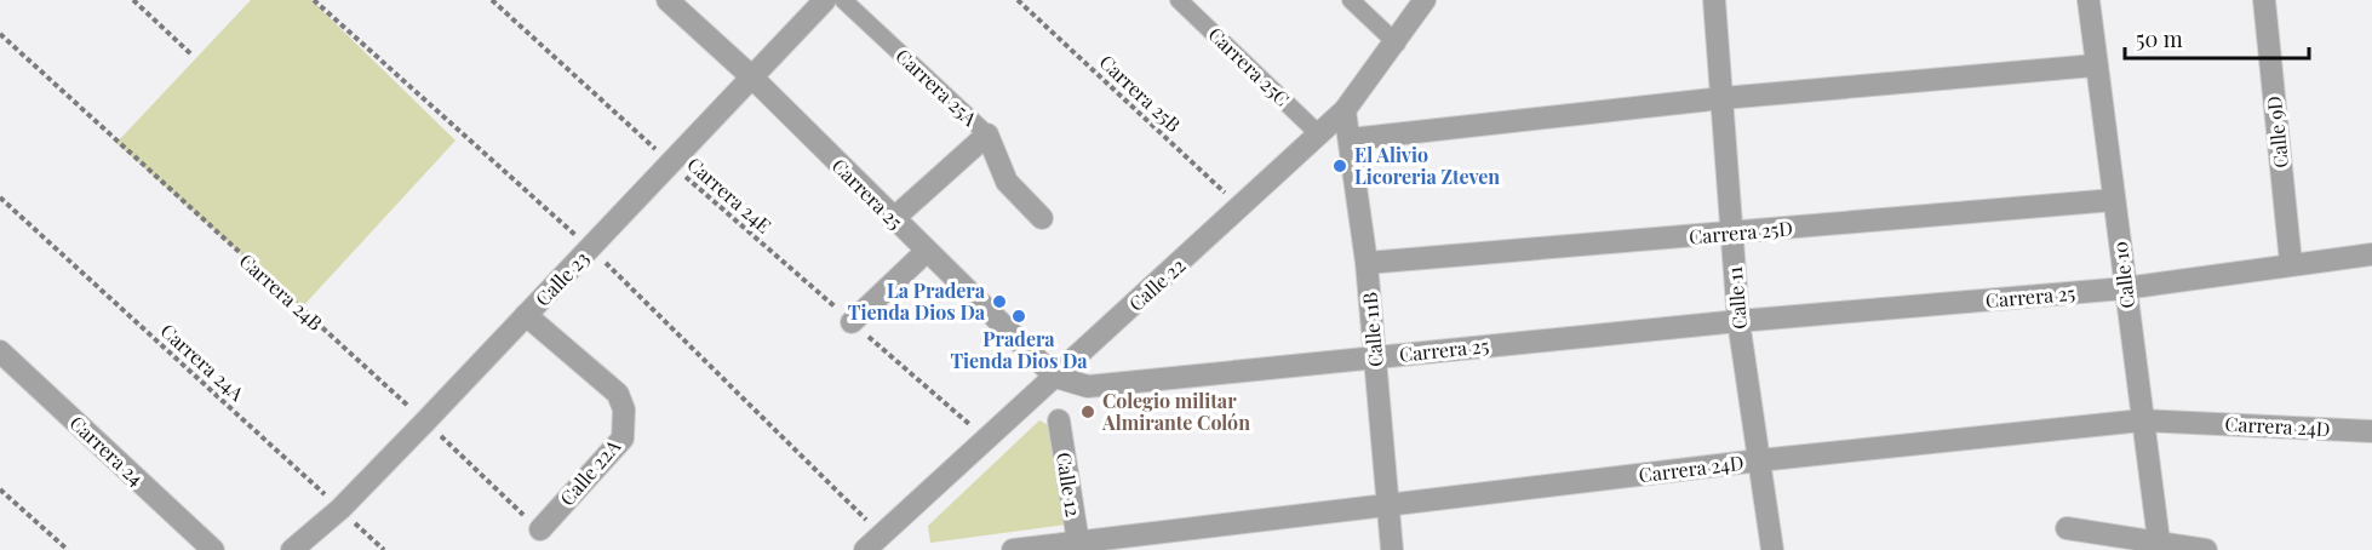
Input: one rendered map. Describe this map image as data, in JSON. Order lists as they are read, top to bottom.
{
  "streets": {
    "street": [
      "Carrera 25C",
      "Carrera 25A",
      "Calle 9D",
      "Carrera 25",
      "Carrera 25D",
      "Calle 10",
      "Calle 23",
      "Calle 22",
      "Calle 11",
      "Calle 11B",
      "Carrera 24D",
      "Carrera 24",
      "Calle 22A",
      "Calle 12"
    ],
    "path": [
      "Carrera 25B",
      "Carrera 24E",
      "Carrera 24B",
      "Carrera 24A"
    ]
  },
  "crossings": [
    ["Carrera 25C", "Calle 22"],
    ["Carrera 25B", "Calle 22"],
    ["Calle 9D", "Carrera 25"],
    ["Carrera 25", "Calle 10"],
    ["Carrera 25", "Calle 23"],
    ["Carrera 25", "Calle 22"],
    ["Carrera 25", "Calle 11"],
    ["Carrera 25", "Calle 11B"],
    ["Carrera 24E", "Calle 23"],
    ["Carrera 25D", "Calle 10"],
    ["Carrera 25D", "Calle 11"],
    ["Carrera 25D", "Calle 11B"],
    ["Calle 10", "Carrera 24D"],
    ["Calle 23", "Carrera 24B"],
    ["Calle 23", "Carrera 24A"],
    ["Calle 23", "Calle 22A"],
    ["Calle 22", "Calle 11B"],
    ["Carrera 24B", "Calle 22A"],
    ["Calle 11", "Carrera 24D"],
    ["Calle 11B", "Carrera 24D"],
    ["Carrera 24D", "Calle 12"]
  ],
  "places": [
    "El Alivio Licoreria Zteven",
    "La Pradera Tienda Dios Da",
    "Pradera Tienda Dios Da",
    "Colegio militar Almirante Colón"
  ],
  "scale_bar": "50 m"
}
